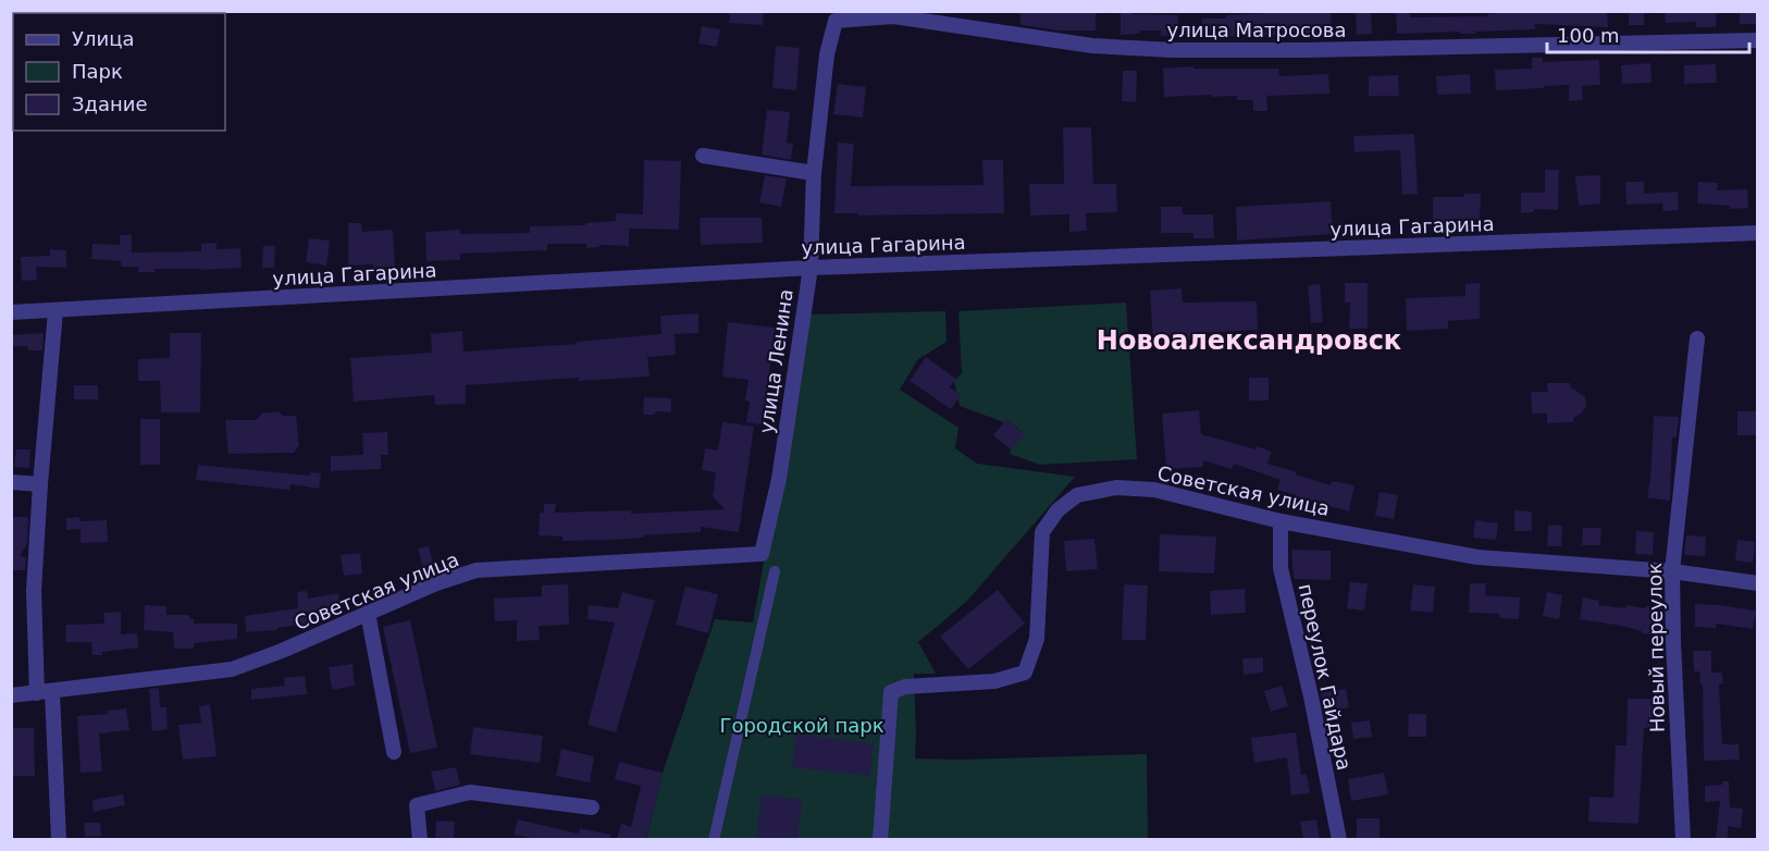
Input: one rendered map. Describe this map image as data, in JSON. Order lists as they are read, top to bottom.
{
  "streets": {
    "street": [
      "улица Матросова",
      "улица Гагарина",
      "улица Ленина",
      "Советская улица",
      "Новый переулок",
      "переулок Гайдара"
    ]
  },
  "crossings": [
    ["улица Матросова", "улица Ленина"],
    ["улица Гагарина", "улица Ленина"],
    ["улица Ленина", "Советская улица"],
    ["Советская улица", "Новый переулок"],
    ["Советская улица", "переулок Гайдара"]
  ],
  "districts": ["Новоалександровск"],
  "parks": ["Городской парк"],
  "legend": ["Улица", "Парк", "Здание"],
  "scale_bar": "100 m"
}
